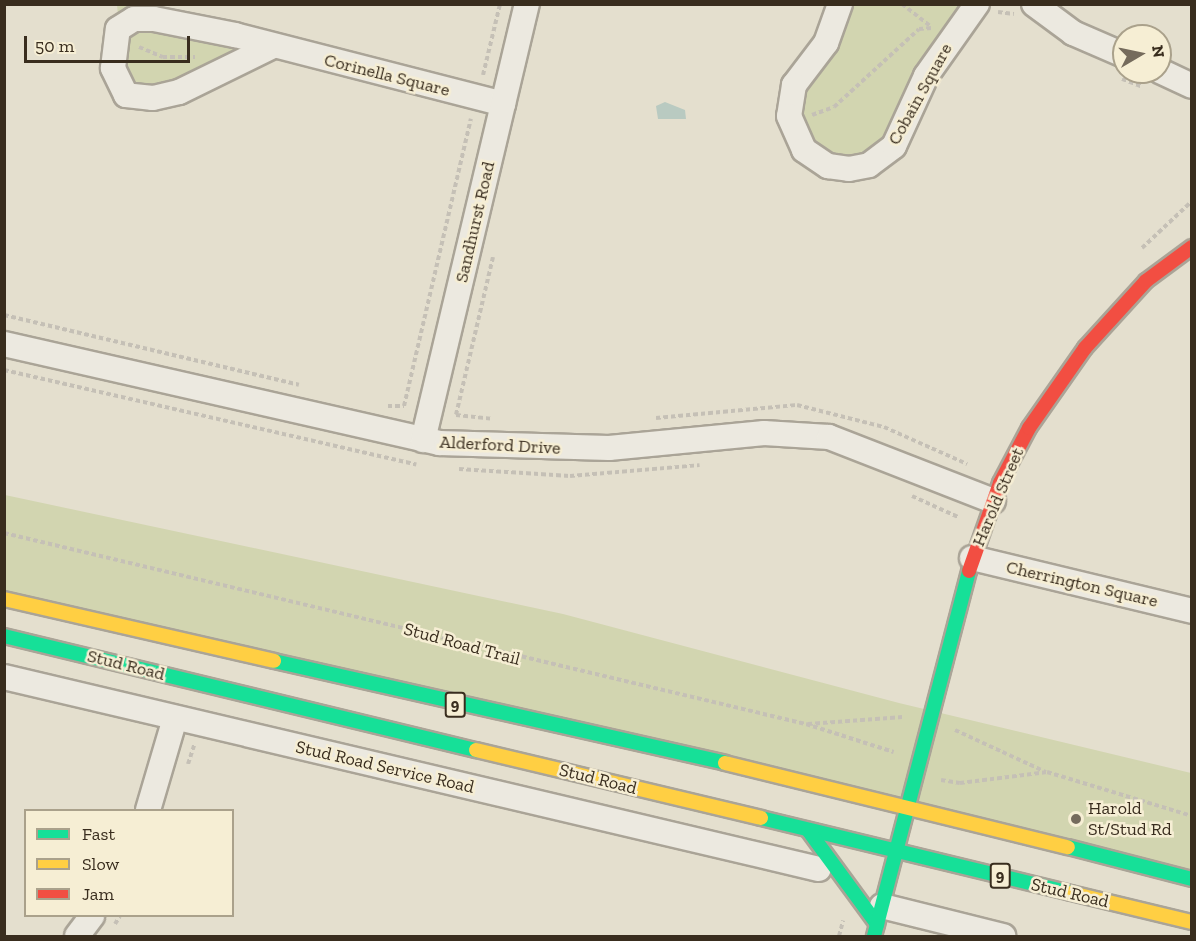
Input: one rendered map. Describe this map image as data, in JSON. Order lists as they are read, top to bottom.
{
  "streets": {
    "main road": ["Harold Street", "Stud Road", "9"],
    "street": [
      "Corinella Square",
      "Cobain Square",
      "Sandhurst Road",
      "Alderford Drive",
      "Cherrington Square",
      "Stud Road Service Road"
    ],
    "path": ["Stud Road Trail"]
  },
  "crossings": [
    ["Corinella Square", "Sandhurst Road"],
    ["Sandhurst Road", "Alderford Drive"],
    ["Alderford Drive", "Harold Street"],
    ["Harold Street", "Cherrington Square"],
    ["Harold Street", "Stud Road"]
  ],
  "places": ["Harold St/Stud Rd"],
  "legend": ["Fast", "Slow", "Jam"],
  "scale_bar": "50 m",
  "north": "right"
}
